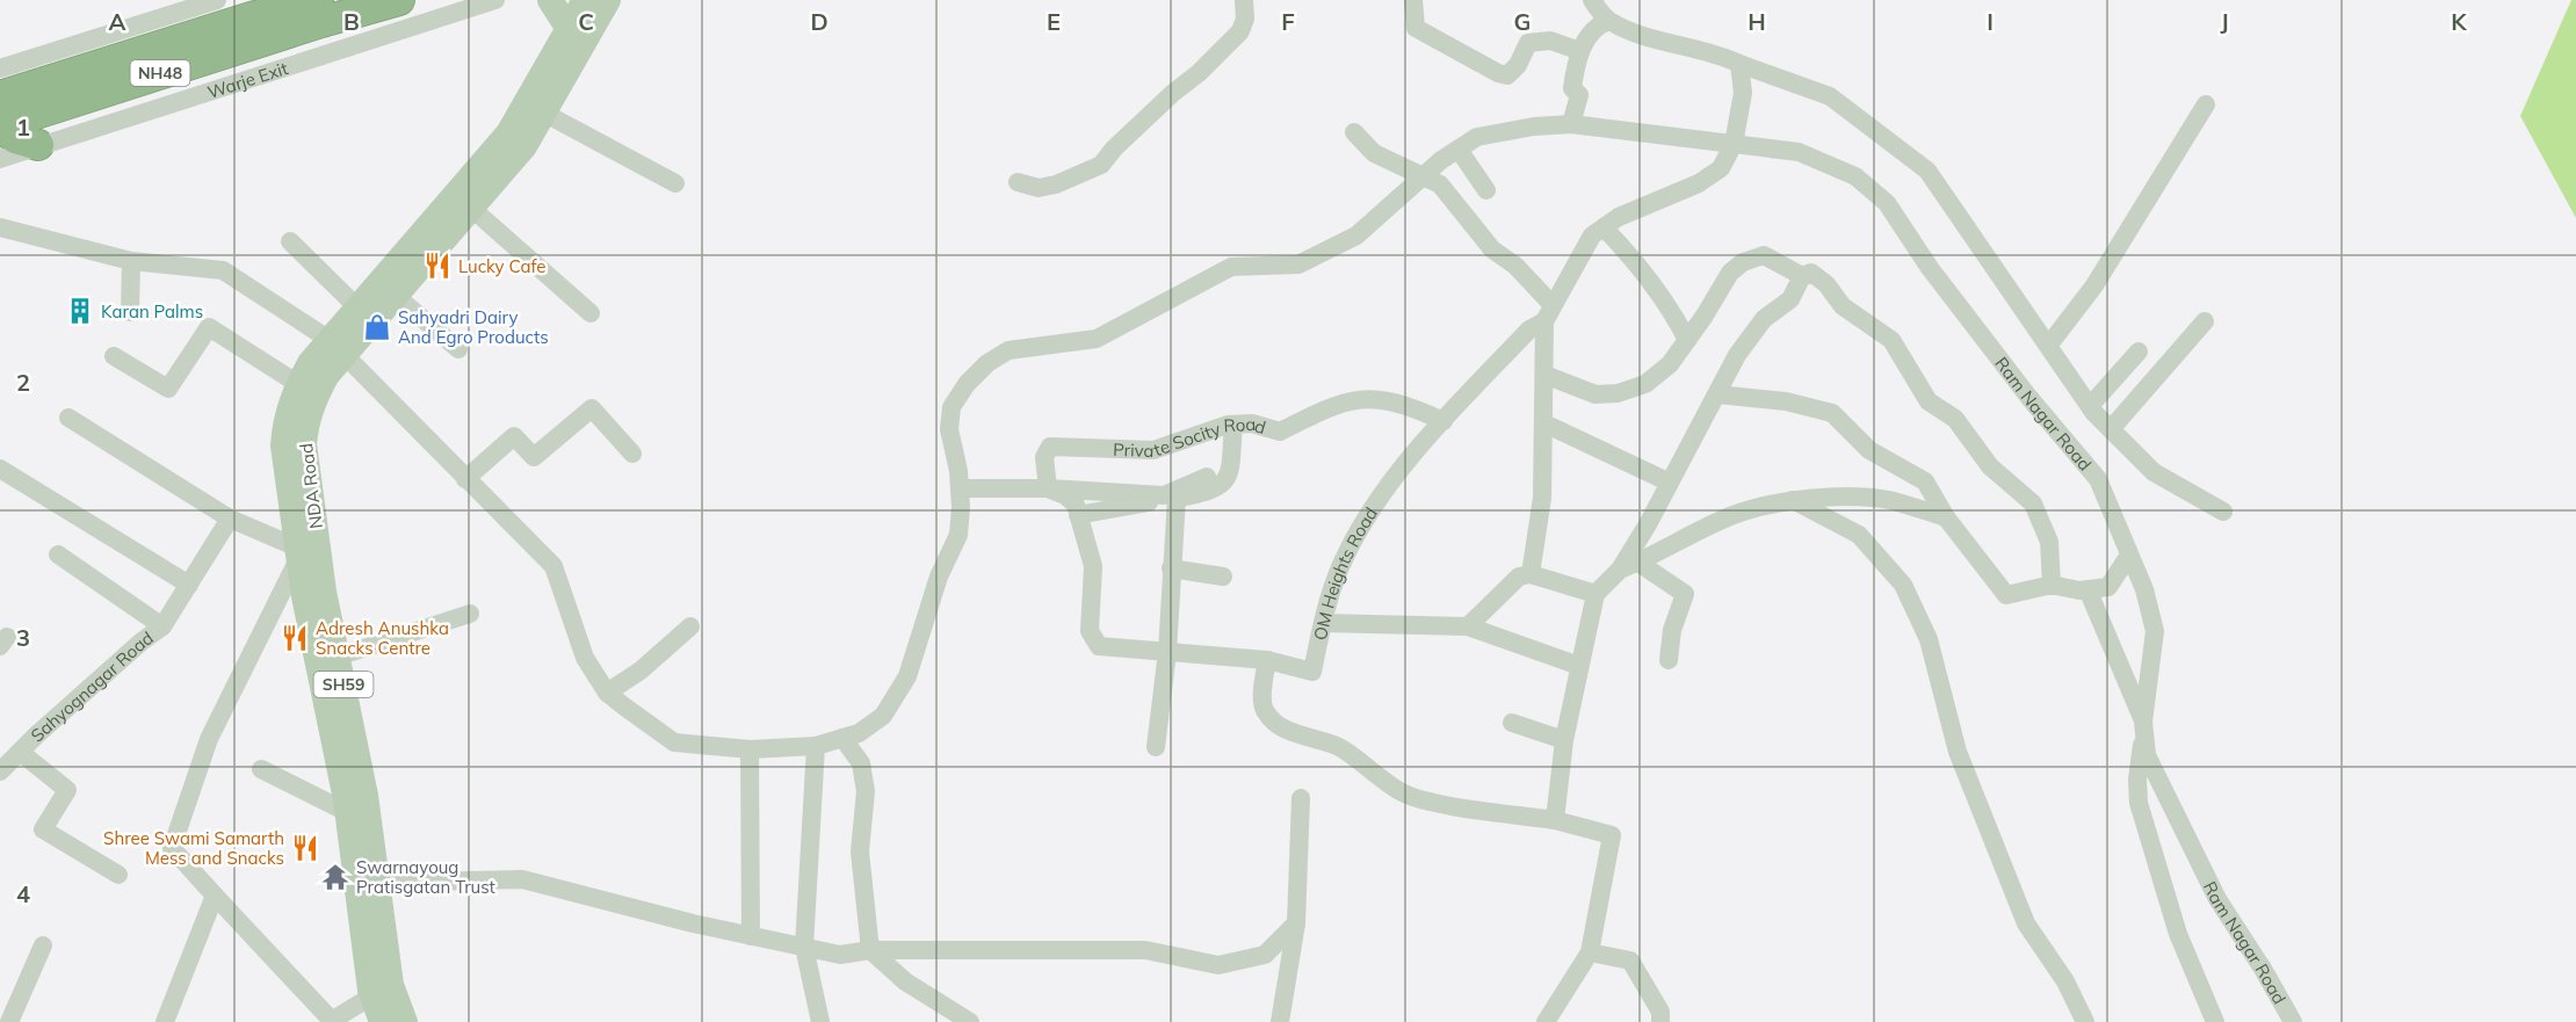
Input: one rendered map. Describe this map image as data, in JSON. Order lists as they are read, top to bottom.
{
  "streets": {
    "highway": ["NH48"],
    "main road": ["NDA Road", "SH59"],
    "street": [
      "Warje Exit",
      "Ram Nagar Road",
      "Private Socity Road",
      "OM Heights Road",
      "Sahyognagar Road"
    ]
  },
  "crossings": [
    ["Private Socity Road", "OM Heights Road"],
    ["NDA Road", "SH59"]
  ],
  "places": {
    "restaurant": ["Lucky Cafe", "Adresh Anushka Snacks Centre", "Shree Swami Samarth Mess and Snacks"],
    "building": ["Karan Palms"],
    "shop": ["Sahyadri Dairy And Egro Products"],
    "temple": ["Swarnayoug Pratisgatan Trust"]
  },
  "grid": {
    "columns": [
      "A",
      "B",
      "C",
      "D",
      "E",
      "F",
      "G",
      "H",
      "I",
      "J",
      "K"
    ],
    "rows": [
      "1",
      "2",
      "3",
      "4"
    ]
  }
}
